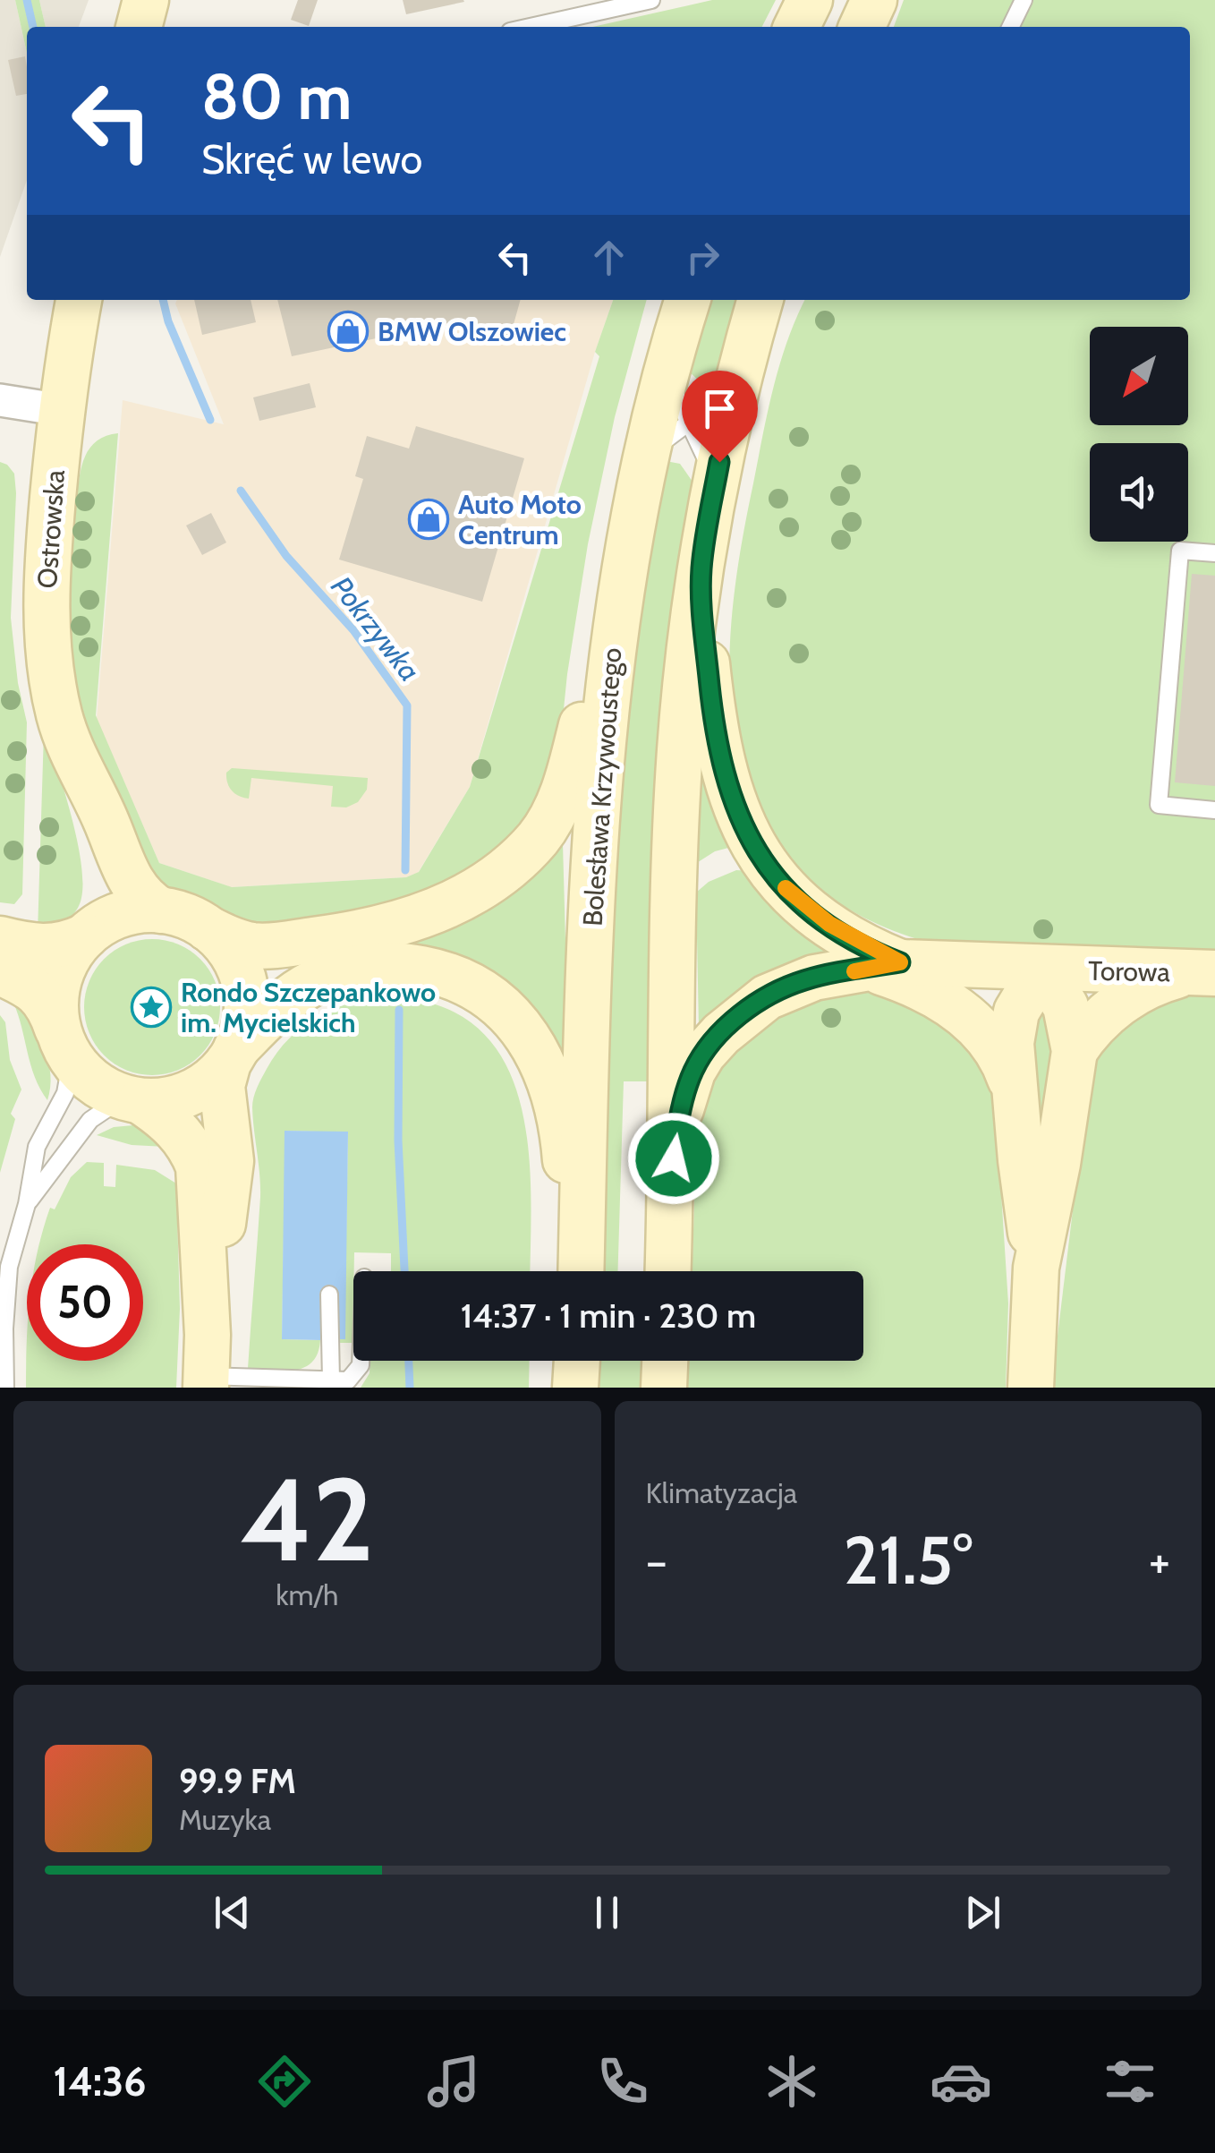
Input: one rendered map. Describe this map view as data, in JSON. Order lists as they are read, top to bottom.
{
  "streets": {
    "main road": ["Ostrowska", "Bolesława Krzywoustego", "Torowa"]
  },
  "water": ["Pokrzywka"],
  "places": {
    "shop": ["BMW Olszowiec", "Auto Moto Centrum"],
    "place": ["Rondo Szczepankowo im. Mycielskich"]
  },
  "north": "bottom left",
  "page": {
    "turn": ["80 m", "Skręć w lewo"],
    "limit": "50",
    "trip": "14:37 · 1 min · 230 m",
    "tile": [
      ["42", "km/h"],
      "Klimatyzacja"
    ],
    "heat": ["−", "21.5°", "+"],
    "song": ["99.9 FM", "Muzyka"],
    "tabs": "14:36"
  }
}
